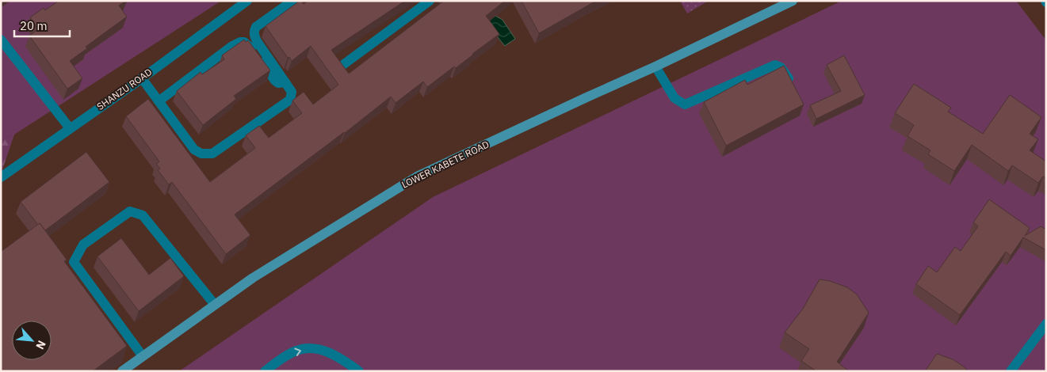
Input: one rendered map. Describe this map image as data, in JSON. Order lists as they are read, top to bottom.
{
  "streets": {
    "main road": ["LOWER KABETE ROAD"],
    "street": ["SHANZU ROAD"]
  },
  "scale_bar": "20 m",
  "north": "bottom right"
}
